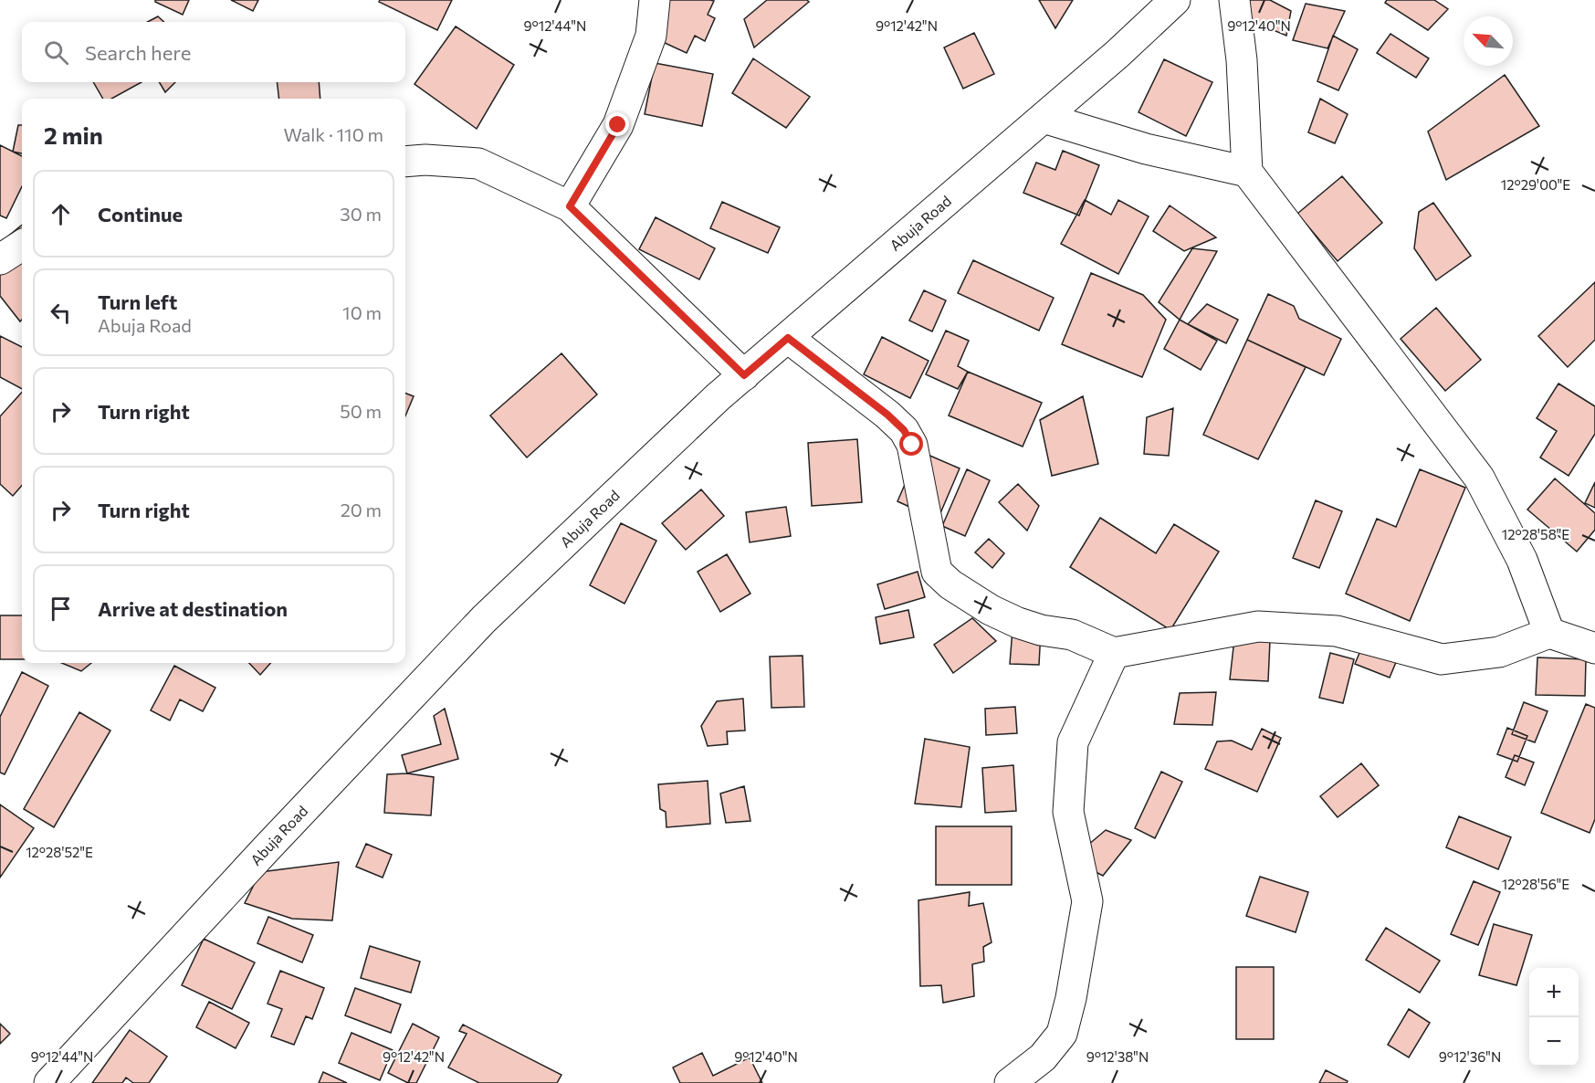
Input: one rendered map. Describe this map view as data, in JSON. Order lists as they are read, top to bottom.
{
  "streets": {
    "street": ["Abuja Road"]
  },
  "north": "top left",
  "page": {
    "search": "Search here",
    "heading": ["2 min", "Walk · 110 m"],
    "list": [
      ["Continue", "30 m"],
      ["Turn left", "Abuja Road", "10 m"],
      ["Turn right", "50 m"],
      ["Turn right", "20 m"],
      "Arrive at destination"
    ],
    "map_buttons": ["+", "−"]
  },
  "coordinates": [
    "9°12'44\"N",
    "9°12'42\"N",
    "9°12'40\"N",
    "12°29'00\"E",
    "12°28'58\"E",
    "12°28'52\"E",
    "12°28'56\"E",
    "9°12'38\"N",
    "9°12'36\"N"
  ]
}
